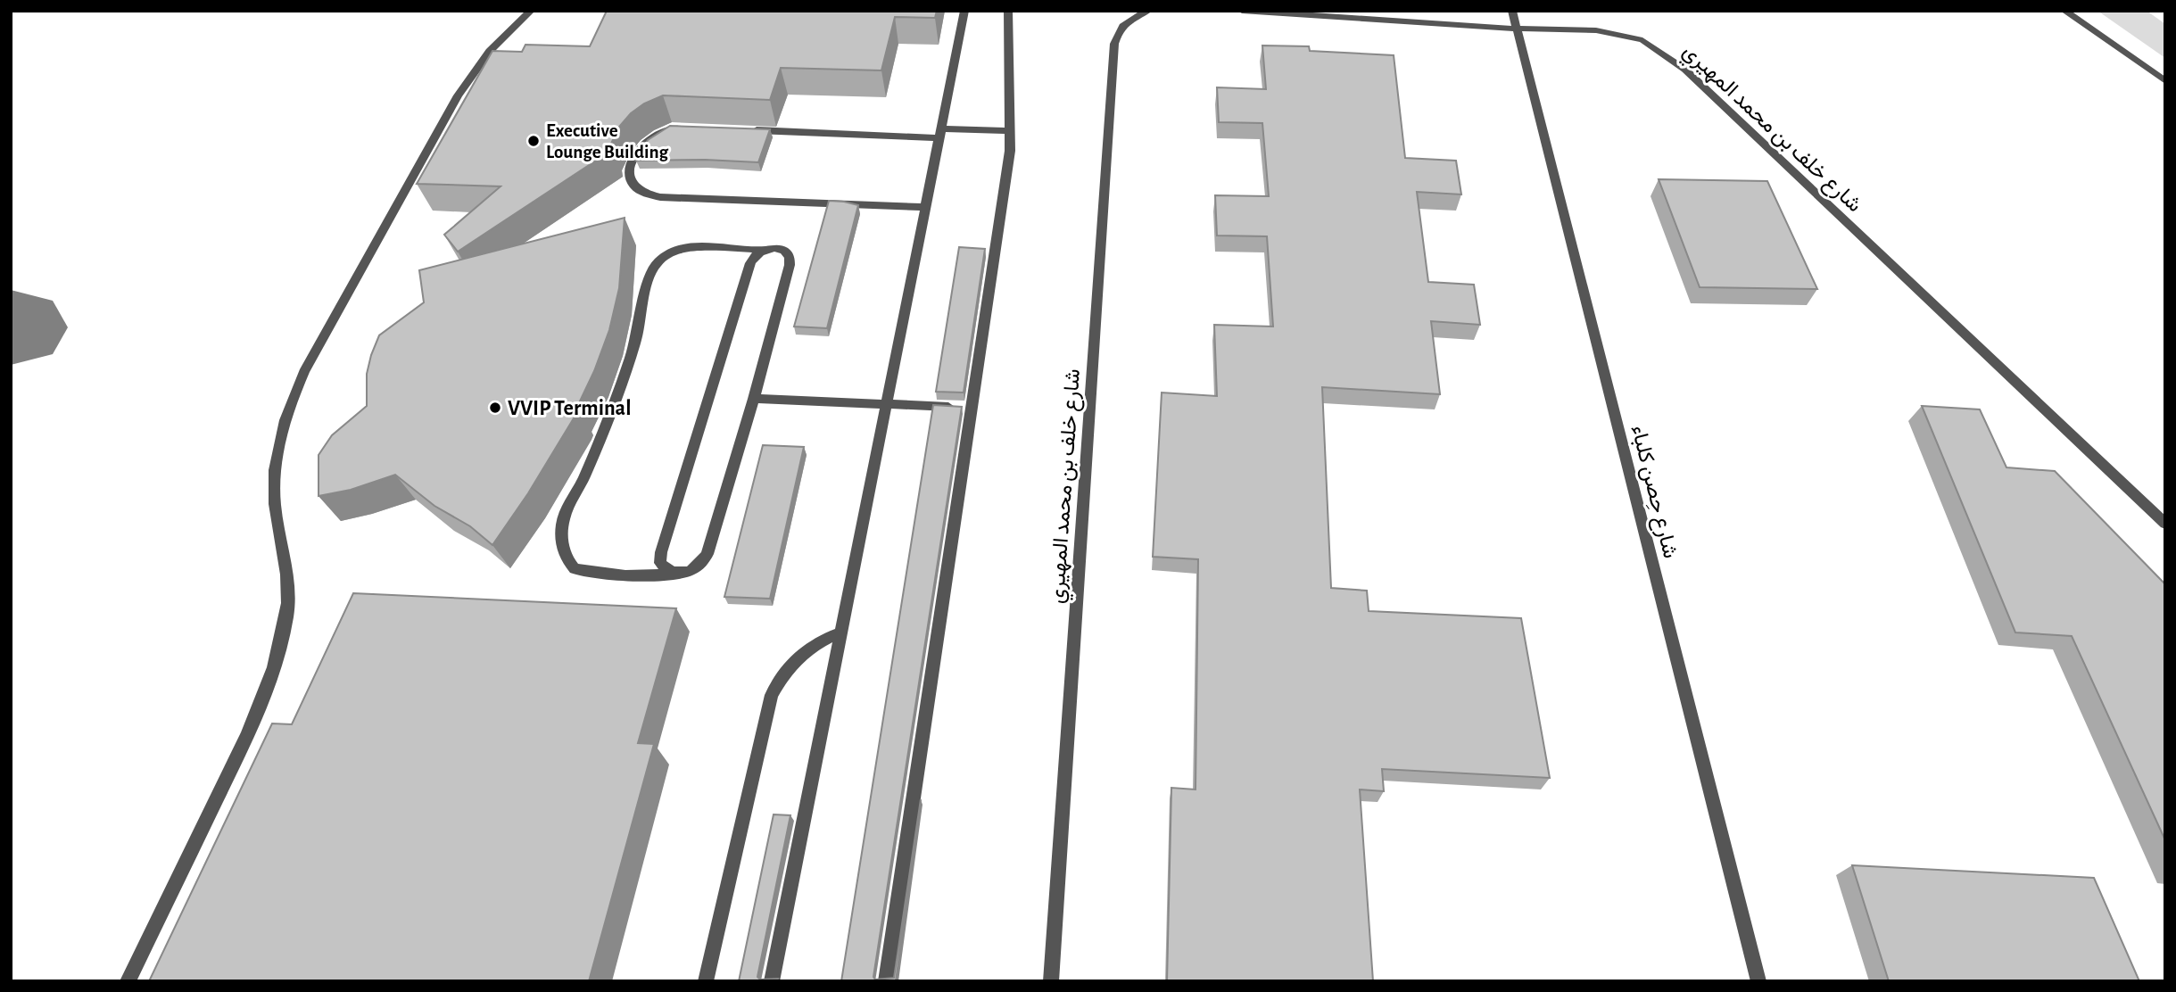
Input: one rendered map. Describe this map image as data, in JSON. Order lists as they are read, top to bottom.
{
  "streets": {
    "street": ["شارع خلف بن محمد المهيري", "شارع حِصن كلباء"]
  },
  "crossings": [
    ["شارع خلف بن محمد المهيري", "شارع حِصن كلباء"]
  ],
  "places": ["Executive Lounge Building", "VVIP Terminal"]
}
